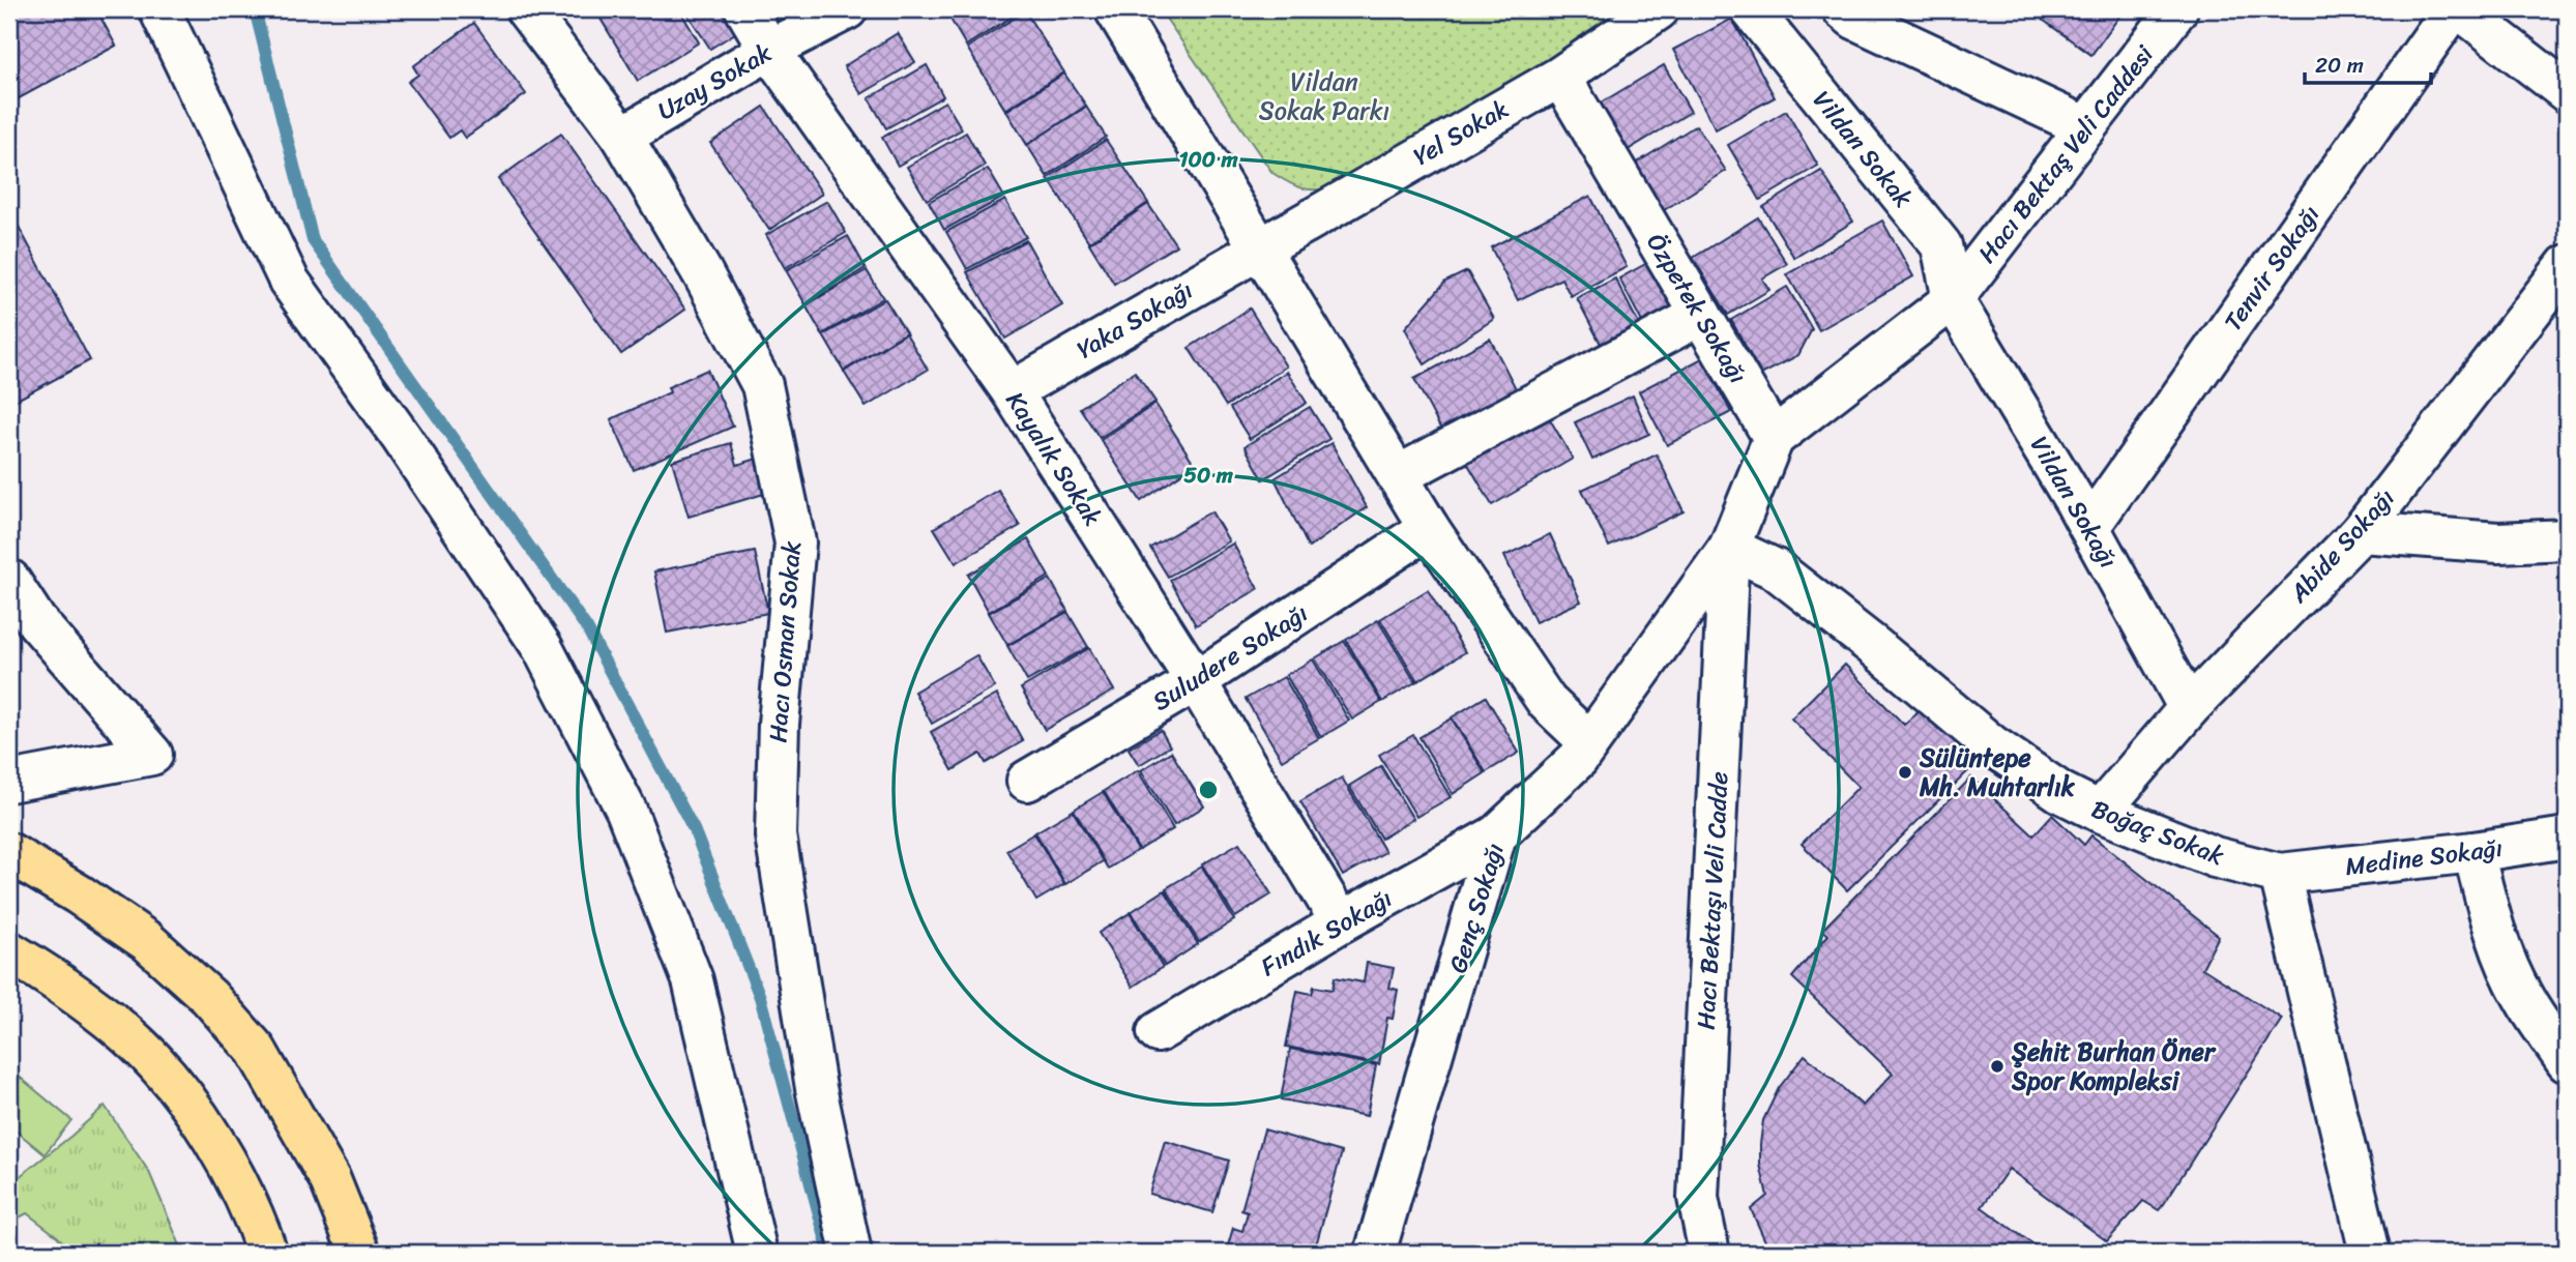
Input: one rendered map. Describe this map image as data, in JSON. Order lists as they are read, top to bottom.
{
  "streets": {
    "street": [
      "Uzay Sokak",
      "Yel Sokak",
      "Vildan Sokak",
      "Hacı Bektaş Veli Caddesi",
      "Tenvir Sokağı",
      "Özpetek Sokağı",
      "Yaka Sokağı",
      "Kayalık Sokak",
      "Vildan Sokağı",
      "Abide Sokağı",
      "Hacı Osman Sokak",
      "Suludere Sokağı",
      "Boğaç Sokak",
      "Medine Sokağı",
      "Hacı Bektaşı Veli Cadde",
      "Genç Sokağı",
      "Fındık Sokağı"
    ]
  },
  "crossings": [
    ["Uzay Sokak", "Kayalık Sokak"],
    ["Uzay Sokak", "Hacı Osman Sokak"],
    ["Yel Sokak", "Özpetek Sokağı"],
    ["Yel Sokak", "Yaka Sokağı"],
    ["Vildan Sokak", "Hacı Bektaş Veli Caddesi"],
    ["Vildan Sokak", "Vildan Sokağı"],
    ["Hacı Bektaş Veli Caddesi", "Özpetek Sokağı"],
    ["Hacı Bektaş Veli Caddesi", "Vildan Sokağı"],
    ["Tenvir Sokağı", "Vildan Sokağı"],
    ["Yaka Sokağı", "Kayalık Sokak"],
    ["Kayalık Sokak", "Suludere Sokağı"],
    ["Kayalık Sokak", "Fındık Sokağı"],
    ["Vildan Sokağı", "Abide Sokağı"],
    ["Abide Sokağı", "Boğaç Sokak"],
    ["Boğaç Sokak", "Medine Sokağı"],
    ["Boğaç Sokak", "Hacı Bektaşı Veli Cadde"],
    ["Boğaç Sokak", "Genç Sokağı"],
    ["Hacı Bektaşı Veli Cadde", "Genç Sokağı"],
    ["Genç Sokağı", "Fındık Sokağı"]
  ],
  "parks": ["Vildan Sokak Parkı"],
  "places": ["Sülüntepe Mh. Muhtarlık", "Şehit Burhan Öner Spor Kompleksi"],
  "scale_bar": "20 m",
  "rings": ["100 m", "50 m"]
}
